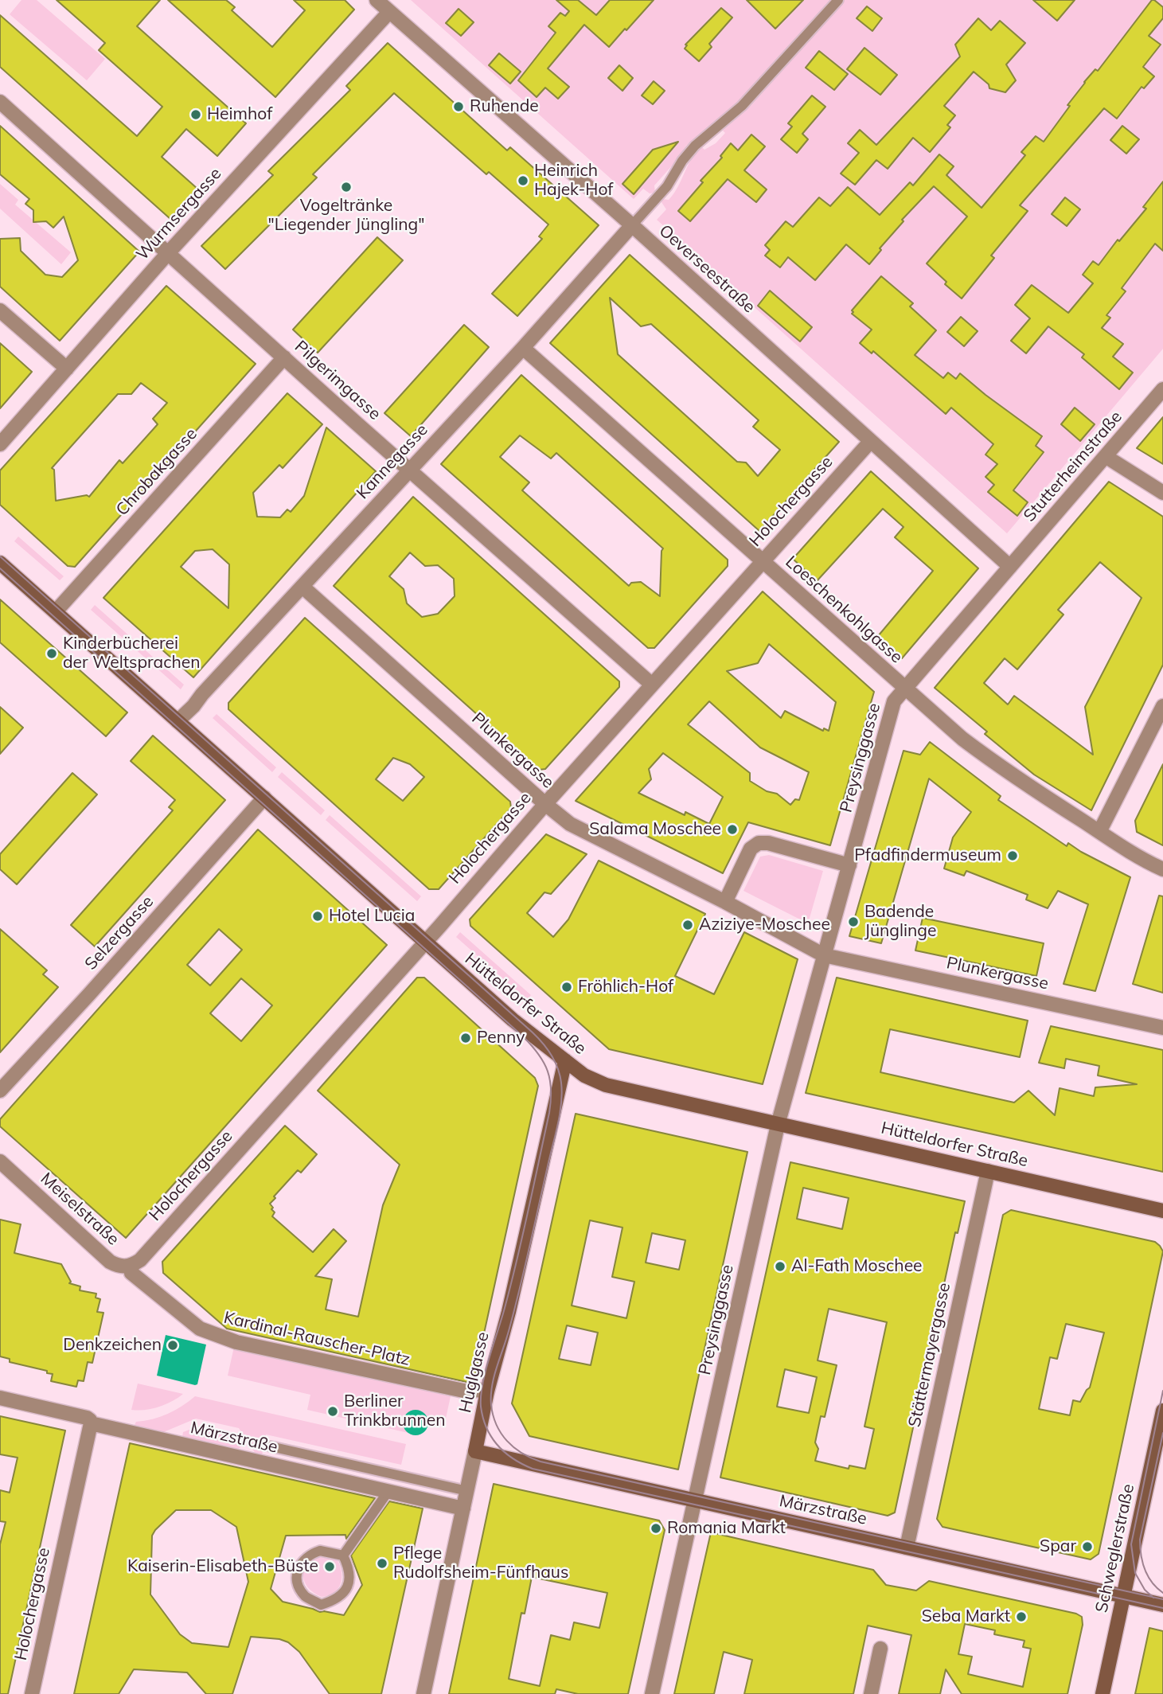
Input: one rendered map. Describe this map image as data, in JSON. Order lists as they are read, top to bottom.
{
  "streets": {
    "street": [
      "Wurmsergasse",
      "Oeverseestraße",
      "Pilgerimgasse",
      "Kannegasse",
      "Stutterheimstraße",
      "Chrobakgasse",
      "Holochergasse",
      "Loeschenkohlgasse",
      "Plunkergasse",
      "Preysinggasse",
      "Selzergasse",
      "Hütteldorfer Straße",
      "Meiselstraße",
      "Kardinal-Rauscher-Platz",
      "Stättermayergasse",
      "Huglgasse",
      "Märzstraße",
      "Schweglerstraße"
    ]
  },
  "crossings": [
    ["Wurmsergasse", "Oeverseestraße"],
    ["Wurmsergasse", "Pilgerimgasse"],
    ["Oeverseestraße", "Kannegasse"],
    ["Oeverseestraße", "Stutterheimstraße"],
    ["Oeverseestraße", "Holochergasse"],
    ["Oeverseestraße", "Preysinggasse"],
    ["Pilgerimgasse", "Kannegasse"],
    ["Pilgerimgasse", "Chrobakgasse"],
    ["Pilgerimgasse", "Holochergasse"],
    ["Kannegasse", "Loeschenkohlgasse"],
    ["Kannegasse", "Plunkergasse"],
    ["Kannegasse", "Hütteldorfer Straße"],
    ["Stutterheimstraße", "Preysinggasse"],
    ["Chrobakgasse", "Hütteldorfer Straße"],
    ["Holochergasse", "Loeschenkohlgasse"],
    ["Holochergasse", "Plunkergasse"],
    ["Holochergasse", "Hütteldorfer Straße"],
    ["Holochergasse", "Meiselstraße"],
    ["Holochergasse", "Kardinal-Rauscher-Platz"],
    ["Holochergasse", "Märzstraße"],
    ["Loeschenkohlgasse", "Preysinggasse"],
    ["Plunkergasse", "Preysinggasse"],
    ["Preysinggasse", "Hütteldorfer Straße"],
    ["Preysinggasse", "Märzstraße"],
    ["Selzergasse", "Hütteldorfer Straße"],
    ["Hütteldorfer Straße", "Stättermayergasse"],
    ["Hütteldorfer Straße", "Huglgasse"],
    ["Meiselstraße", "Kardinal-Rauscher-Platz"],
    ["Kardinal-Rauscher-Platz", "Huglgasse"],
    ["Stättermayergasse", "Märzstraße"],
    ["Huglgasse", "Märzstraße"],
    ["Märzstraße", "Schweglerstraße"]
  ],
  "places": [
    "Ruhende",
    "Heimhof",
    "Heinrich Hajek-Hof",
    "Vogeltränke \"Liegender Jüngling\"",
    "Kinderbücherei der Weltsprachen",
    "Salama Moschee",
    "Pfadfindermuseum",
    "Hotel Lucia",
    "Badende Jünglinge",
    "Aziziye-Moschee",
    "Fröhlich-Hof",
    "Penny",
    "Al-Fath Moschee",
    "Denkzeichen",
    "Berliner Trinkbrunnen",
    "Romania Markt",
    "Spar",
    "Pflege Rudolfsheim-Fünfhaus",
    "Kaiserin-Elisabeth-Büste",
    "Seba Markt"
  ]
}
